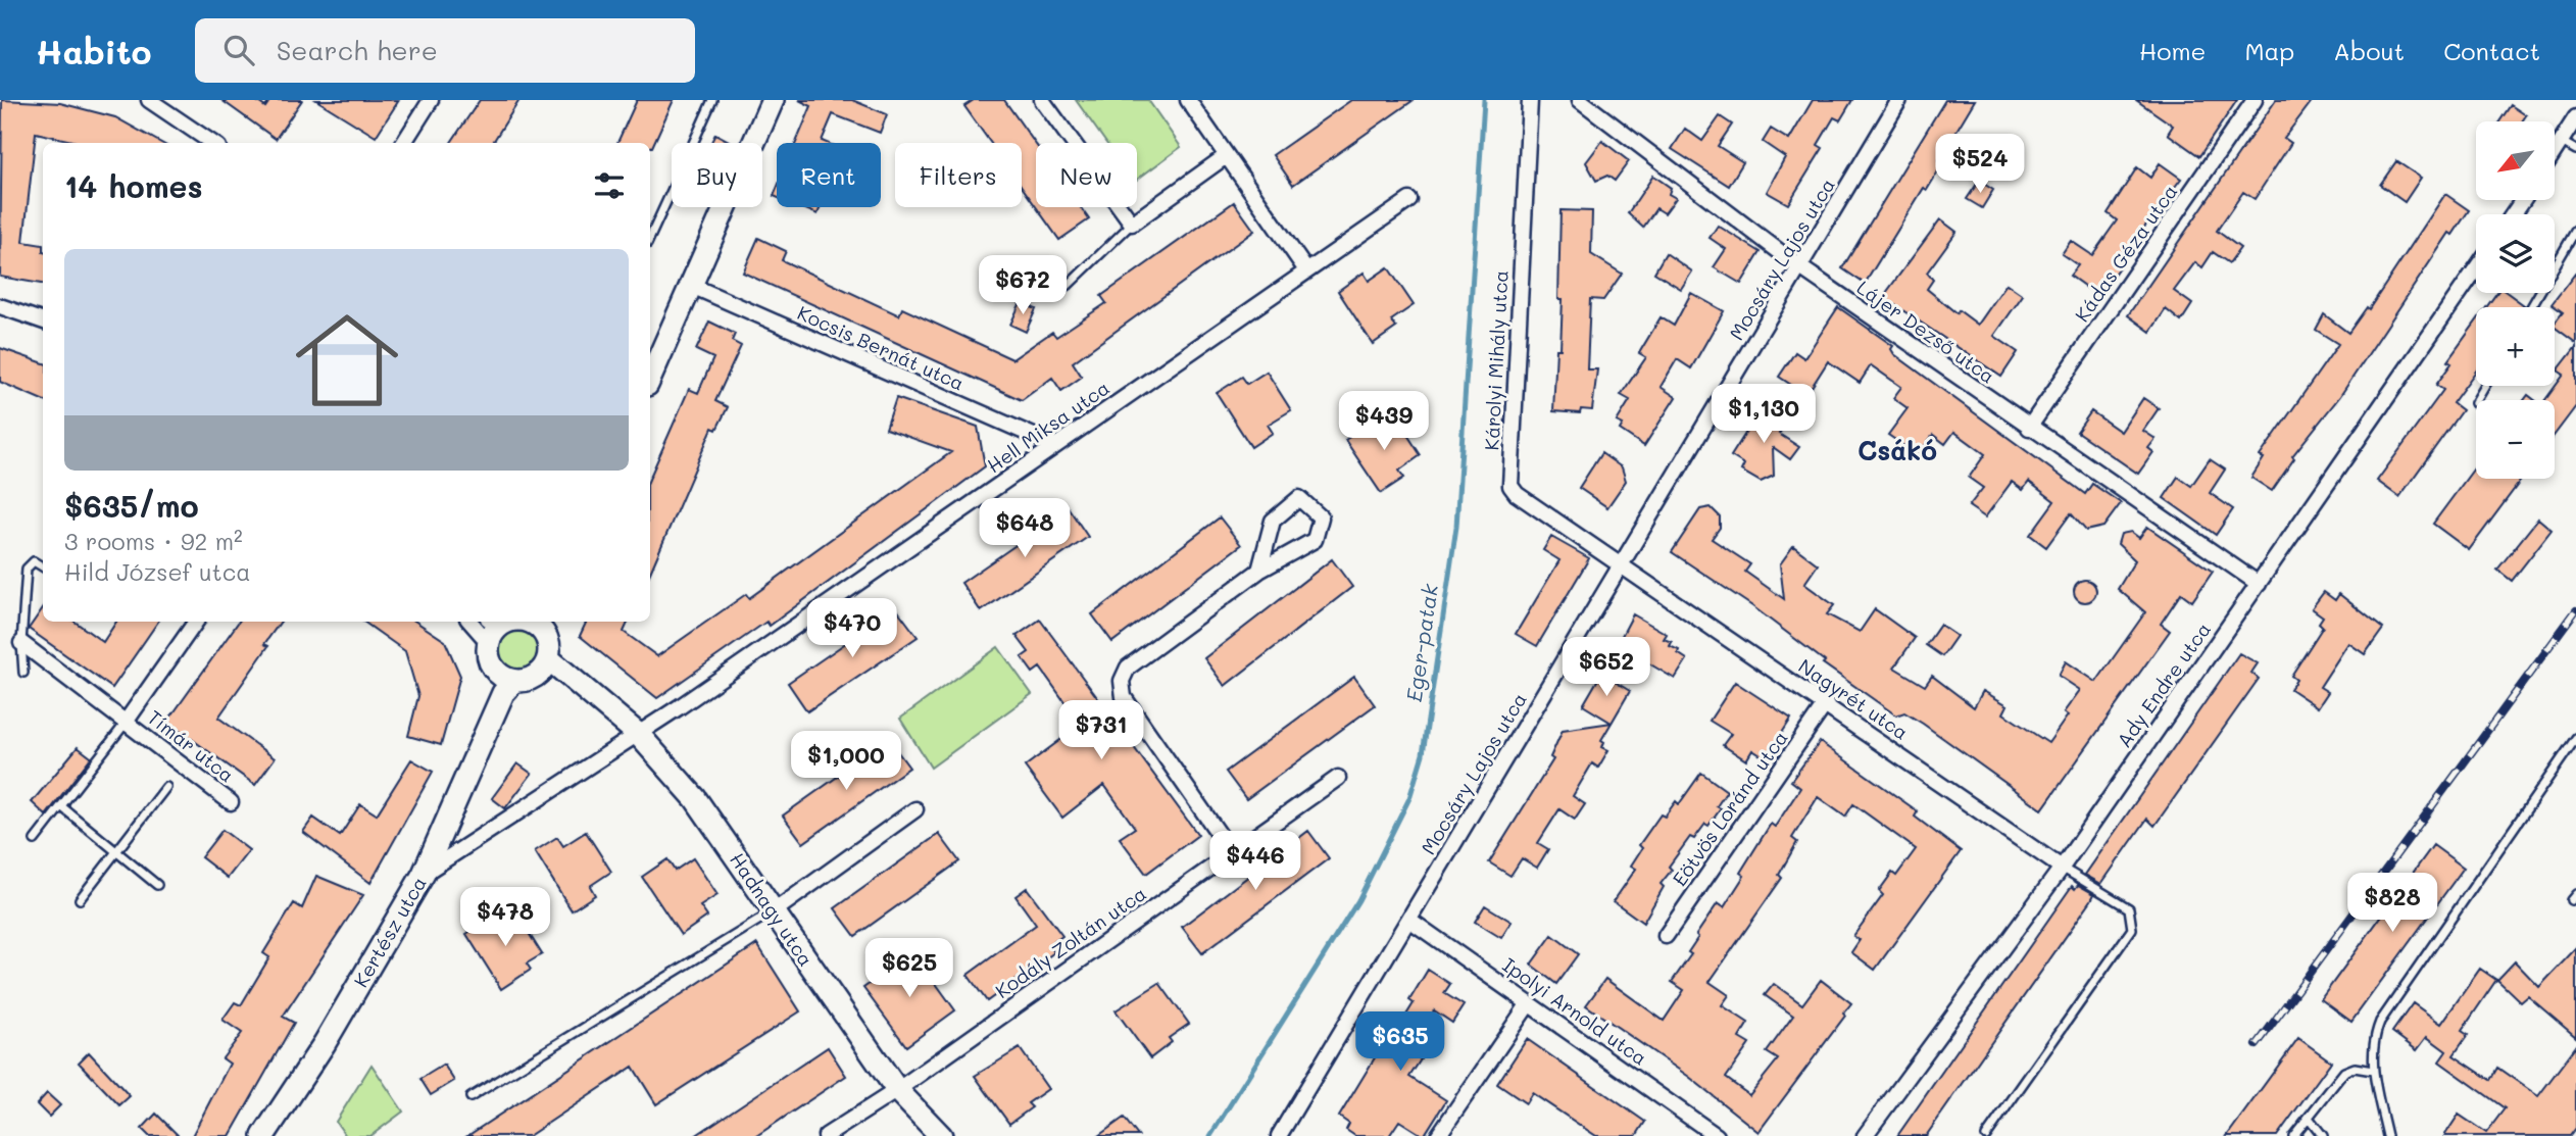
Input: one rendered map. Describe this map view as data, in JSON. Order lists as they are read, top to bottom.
{
  "streets": {
    "street": [
      "Kádas Géza utca",
      "Mocsáry Lajos utca",
      "Lájer Dezső utca",
      "Kocsis Bernát utca",
      "Károlyi Mihály utca",
      "Hell Miksa utca",
      "Ady Endre utca",
      "Nagyrét utca",
      "Tímár utca",
      "Eötvös Loránd utca",
      "Hadnagy utca",
      "Kertész utca",
      "Kodály Zoltán utca",
      "Ipolyi Arnold utca"
    ]
  },
  "crossings": [
    ["Kádas Géza utca", "Lájer Dezső utca"],
    ["Mocsáry Lajos utca", "Lájer Dezső utca"],
    ["Mocsáry Lajos utca", "Károlyi Mihály utca"],
    ["Mocsáry Lajos utca", "Nagyrét utca"],
    ["Mocsáry Lajos utca", "Ipolyi Arnold utca"],
    ["Lájer Dezső utca", "Ady Endre utca"],
    ["Kocsis Bernát utca", "Hell Miksa utca"],
    ["Károlyi Mihály utca", "Nagyrét utca"],
    ["Hell Miksa utca", "Hadnagy utca"],
    ["Hell Miksa utca", "Kertész utca"],
    ["Ady Endre utca", "Nagyrét utca"],
    ["Nagyrét utca", "Eötvös Loránd utca"],
    ["Hadnagy utca", "Kertész utca"],
    ["Hadnagy utca", "Kodály Zoltán utca"]
  ],
  "districts": ["Csákó"],
  "water": ["Eger-patak"],
  "north": "bottom left",
  "page": {
    "header": "Habito",
    "search": "Search here",
    "nav": [
      "Home",
      "Map",
      "About",
      "Contact"
    ],
    "map_buttons": ["+", "−"],
    "price": [
      "$524",
      "$672",
      "$1,130",
      "$439",
      "$648",
      "$470",
      "$652",
      "$731",
      "$1,000",
      "$446",
      "$828",
      "$478",
      "$625",
      "$635"
    ],
    "chip": [
      "Buy",
      "Rent",
      "Filters",
      "New"
    ],
    "heading": "14 homes",
    "list": [
      {
        "name": "$635/mo",
        "note": "3 rooms · 92 m² · Hild József utca"
      }
    ]
  }
}
